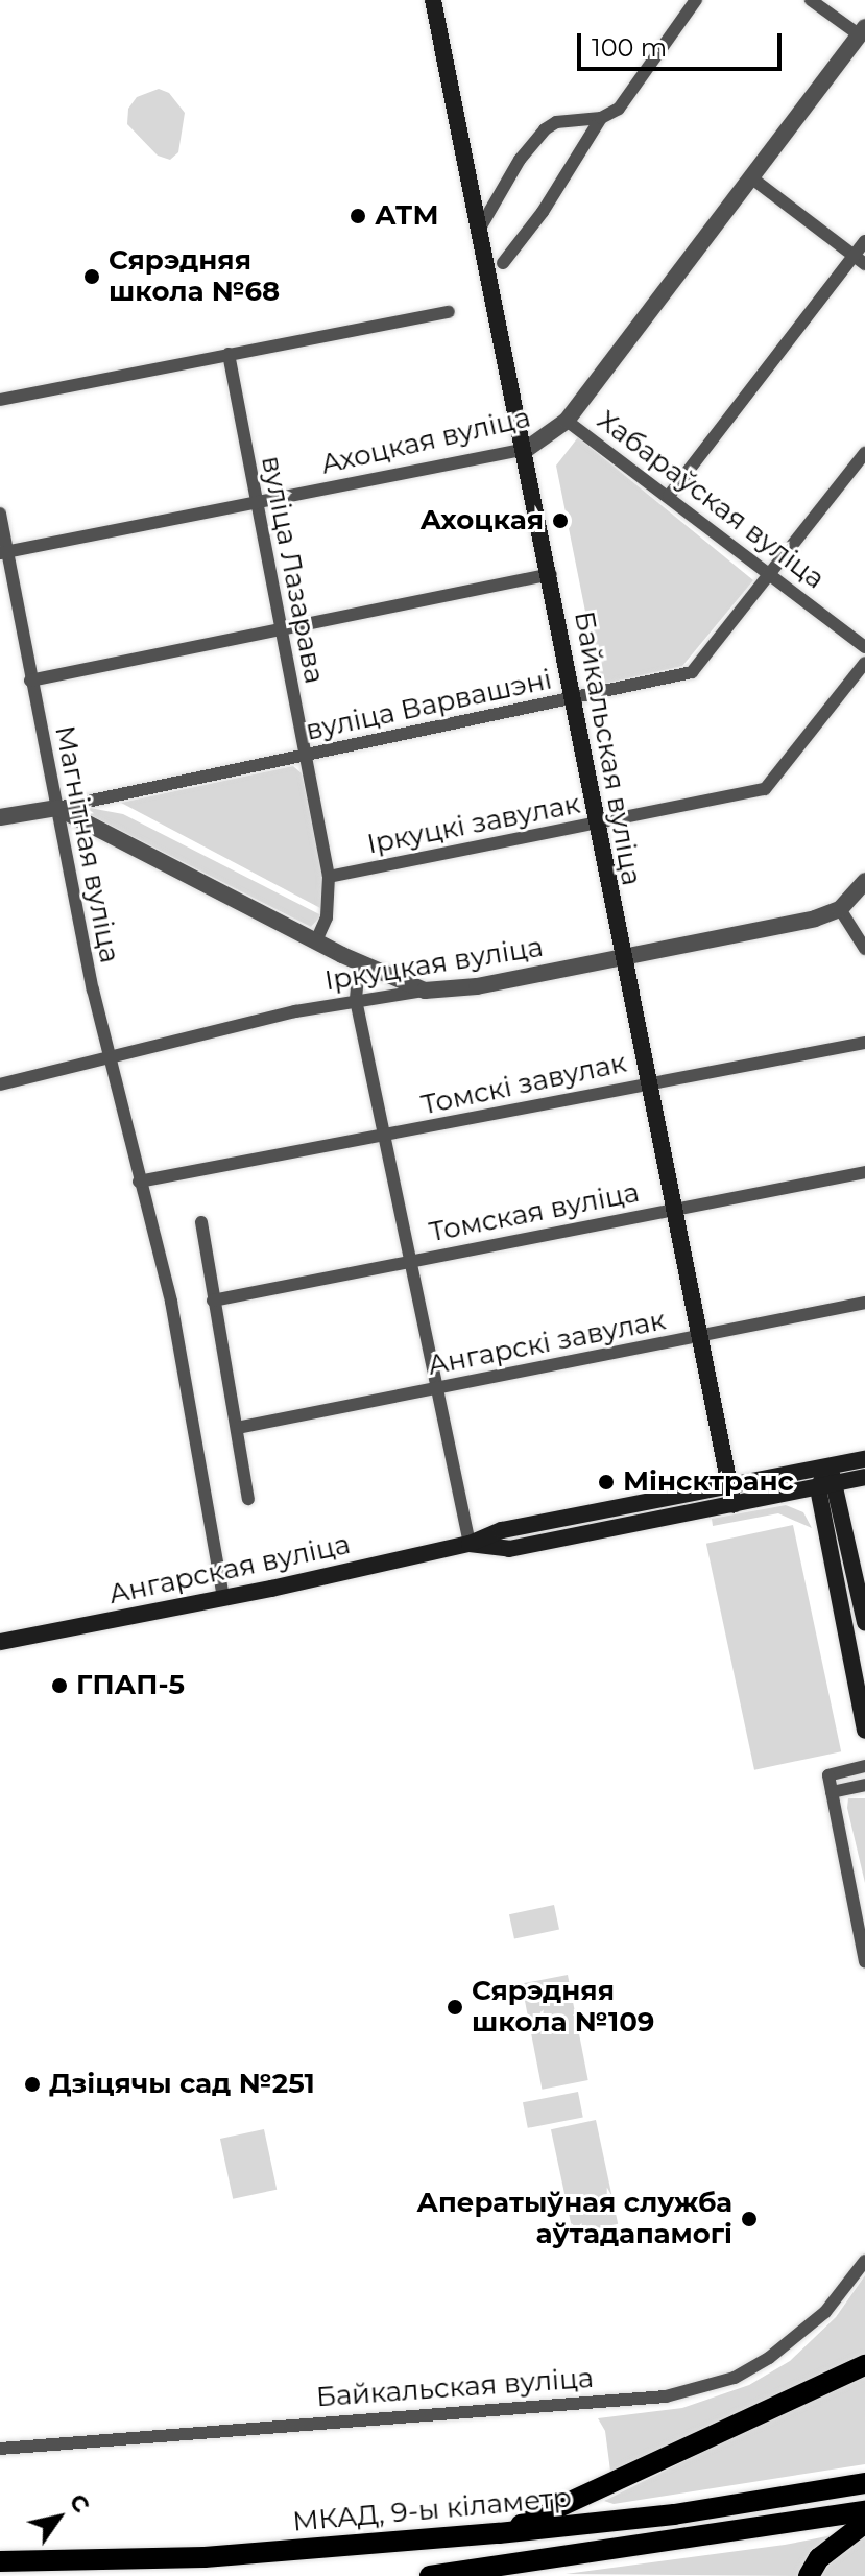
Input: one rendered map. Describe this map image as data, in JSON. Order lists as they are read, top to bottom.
{
  "streets": {
    "highway": ["МКАД, 9-ы кіламетр"],
    "main road": ["Байкальская вуліца", "Ангарская вуліца"],
    "street": [
      "Ахоцкая вуліца",
      "Хабараўская вуліца",
      "вуліца Лазарава",
      "вуліца Варвашэні",
      "Іркуцкі завулак",
      "Магнітная вуліца",
      "Іркуцкая вуліца",
      "Томскі завулак",
      "Томская вуліца",
      "Ангарскі завулак"
    ]
  },
  "crossings": [
    ["Ахоцкая вуліца", "Хабараўская вуліца"],
    ["Ахоцкая вуліца", "вуліца Лазарава"],
    ["Ахоцкая вуліца", "Байкальская вуліца"],
    ["Ахоцкая вуліца", "Магнітная вуліца"],
    ["Хабараўская вуліца", "вуліца Варвашэні"],
    ["вуліца Лазарава", "вуліца Варвашэні"],
    ["вуліца Лазарава", "Іркуцкі завулак"],
    ["вуліца Варвашэні", "Байкальская вуліца"],
    ["вуліца Варвашэні", "Магнітная вуліца"],
    ["Байкальская вуліца", "Іркуцкі завулак"],
    ["Байкальская вуліца", "Іркуцкая вуліца"],
    ["Байкальская вуліца", "Томскі завулак"],
    ["Байкальская вуліца", "Томская вуліца"],
    ["Байкальская вуліца", "Ангарскі завулак"],
    ["Байкальская вуліца", "Ангарская вуліца"],
    ["Магнітная вуліца", "Іркуцкая вуліца"],
    ["Магнітная вуліца", "Томскі завулак"],
    ["Магнітная вуліца", "Ангарская вуліца"]
  ],
  "places": [
    "АТМ",
    "Сярэдняя школа №68",
    "Ахоцкая",
    "Мінсктранс",
    "ГПАП-5",
    "Сярэдняя школа №109",
    "Дзіцячы сад №251",
    "Аператыўная служба аўтадапамогі"
  ],
  "scale_bar": "100 m",
  "north": "top right"
}
